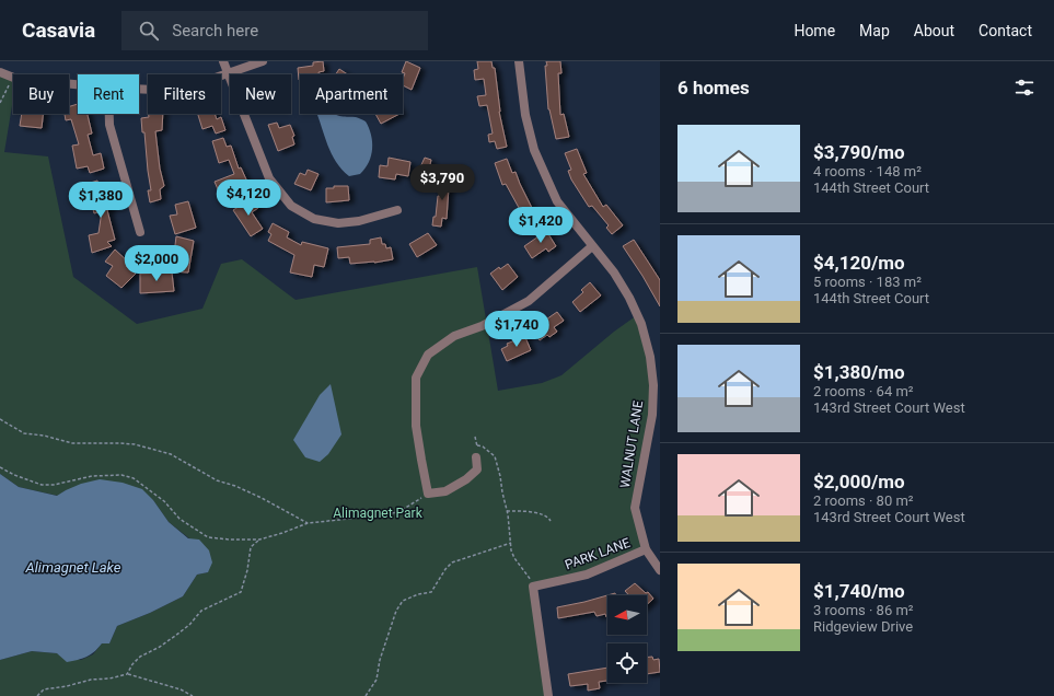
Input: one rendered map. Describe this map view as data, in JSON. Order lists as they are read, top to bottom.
{
  "streets": {
    "street": ["WALNUT LANE", "PARK LANE"]
  },
  "crossings": [
    ["WALNUT LANE", "PARK LANE"]
  ],
  "water": ["Alimagnet Lake"],
  "parks": ["Alimagnet Park"],
  "north": "left",
  "page": {
    "header": "Casavia",
    "search": "Search here",
    "nav": [
      "Home",
      "Map",
      "About",
      "Contact"
    ],
    "heading": "6 homes",
    "chip": [
      "Buy",
      "Rent",
      "Filters",
      "New",
      "Apartment"
    ],
    "list": [
      {
        "name": "$3,790/mo",
        "note": "4 rooms · 148 m² · 144th Street Court"
      },
      {
        "name": "$4,120/mo",
        "note": "5 rooms · 183 m² · 144th Street Court"
      },
      {
        "name": "$1,380/mo",
        "note": "2 rooms · 64 m² · 143rd Street Court West"
      },
      {
        "name": "$2,000/mo",
        "note": "2 rooms · 80 m² · 143rd Street Court West"
      },
      {
        "name": "$1,740/mo",
        "note": "3 rooms · 86 m² · Ridgeview Drive"
      }
    ],
    "price": [
      "$3,790",
      "$4,120",
      "$1,380",
      "$1,420",
      "$2,000",
      "$1,740"
    ]
  }
}
